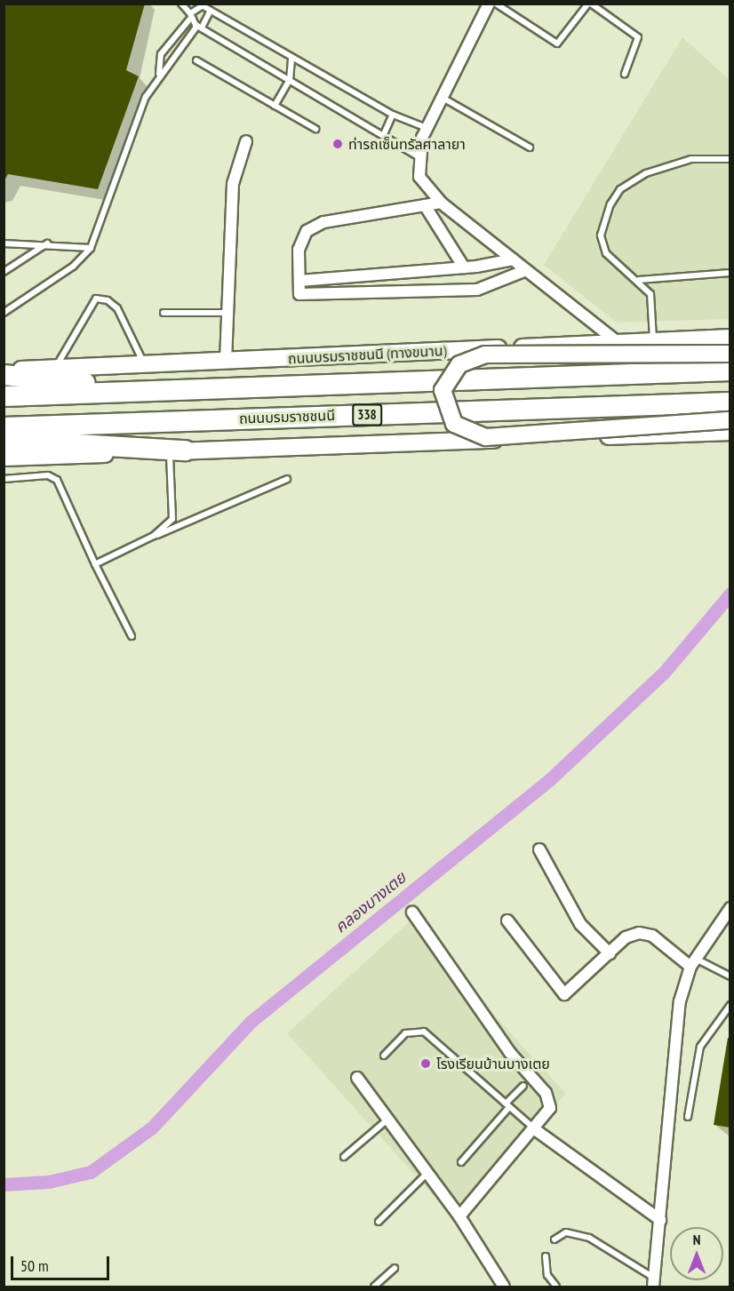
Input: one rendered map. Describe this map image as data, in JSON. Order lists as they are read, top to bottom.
{
  "streets": {
    "highway": ["338", "ถนนบรมราชชนนี"],
    "main road": ["ถนนบรมราชชนนี (ทางขนาน)"]
  },
  "water": ["คลองบางเตย"],
  "places": ["ท่ารถเซ็นทรัลศาลายา", "โรงเรียนบ้านบางเตย"],
  "scale_bar": "50 m",
  "north": "top"
}
